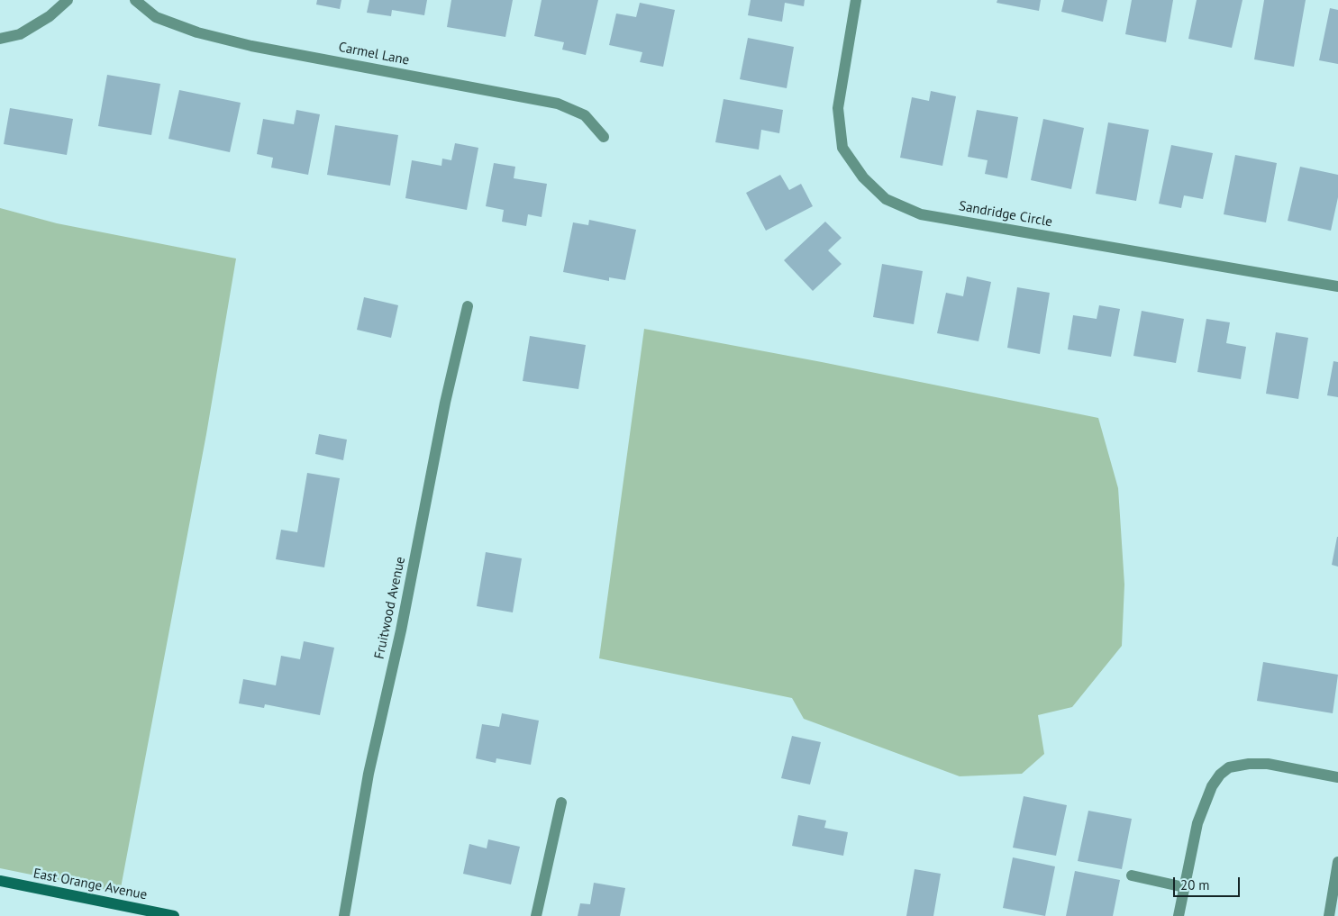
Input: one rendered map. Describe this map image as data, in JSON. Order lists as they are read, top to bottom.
{
  "streets": {
    "main road": ["East Orange Avenue"],
    "street": ["Carmel Lane", "Sandridge Circle", "Fruitwood Avenue"]
  },
  "scale_bar": "20 m"
}
